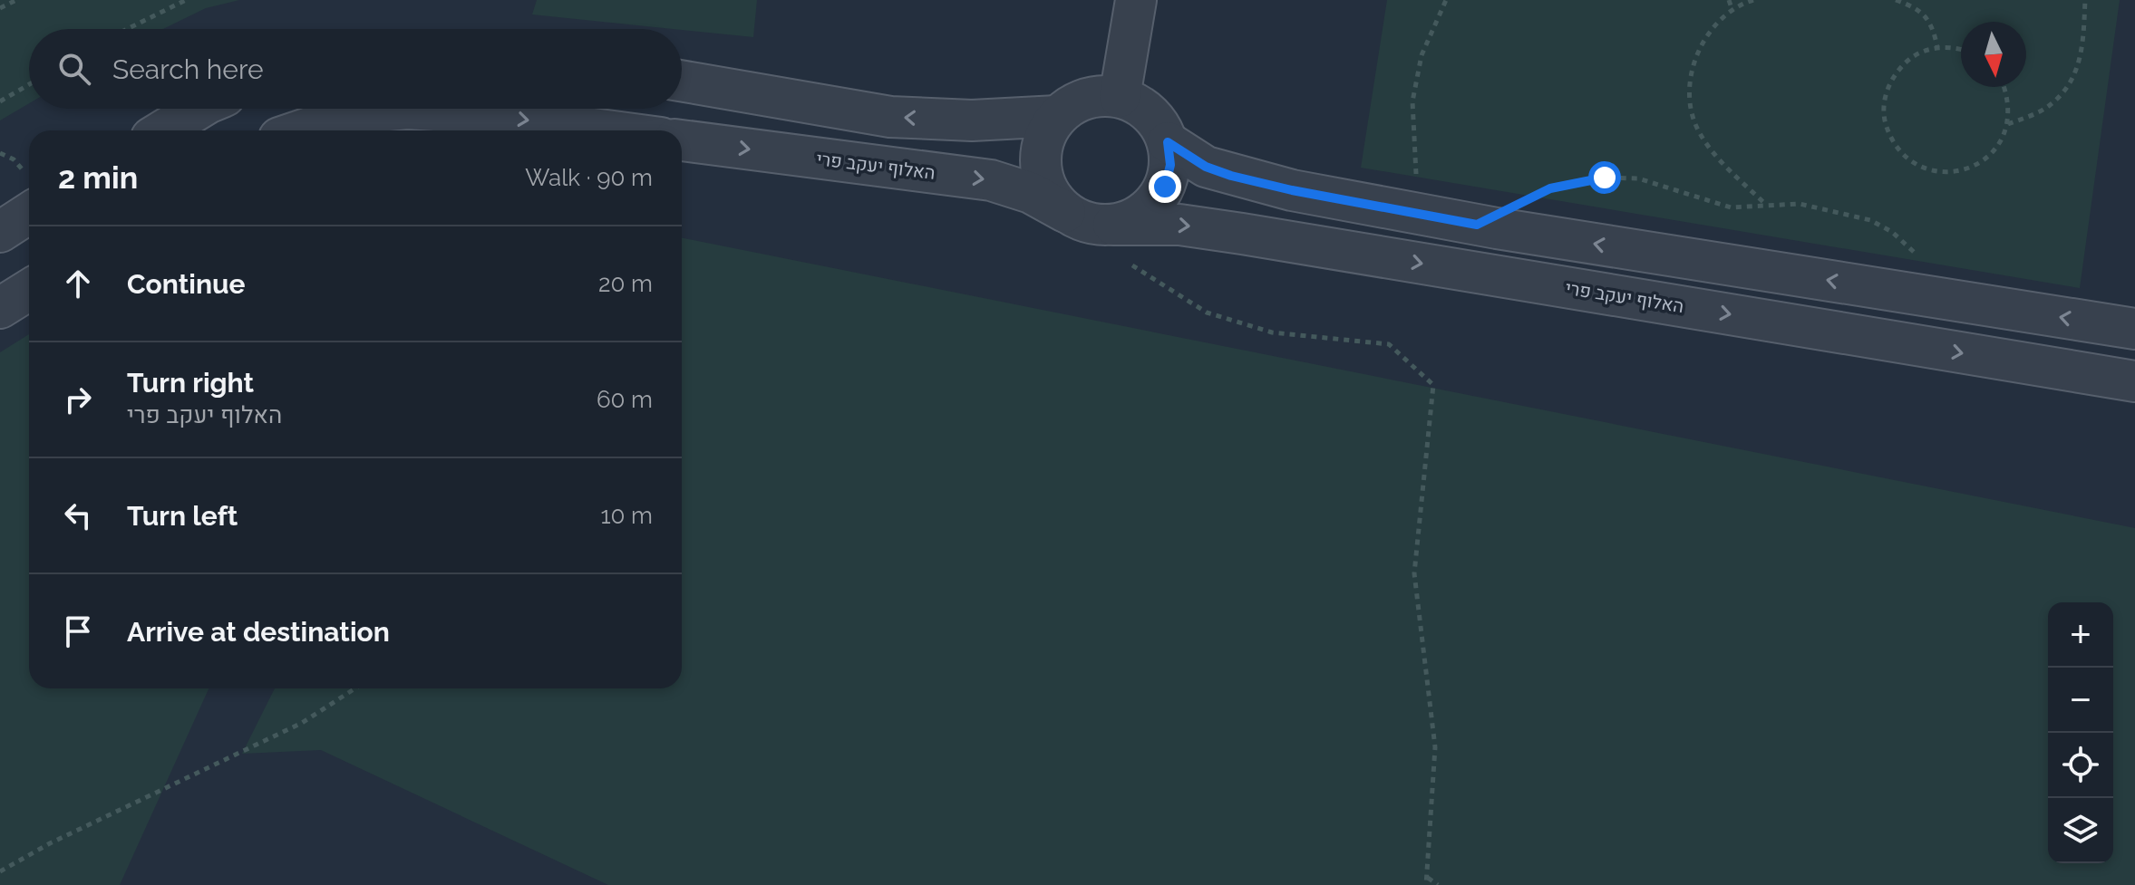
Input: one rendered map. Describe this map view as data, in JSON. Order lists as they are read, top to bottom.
{
  "streets": {
    "street": ["האלוף יעקב פרי"]
  },
  "north": "bottom",
  "page": {
    "search": "Search here",
    "heading": ["2 min", "Walk · 90 m"],
    "list": [
      ["Continue", "20 m"],
      ["Turn right", "האלוף יעקב פרי", "60 m"],
      ["Turn left", "10 m"],
      "Arrive at destination"
    ],
    "map_buttons": ["+", "−"]
  }
}
